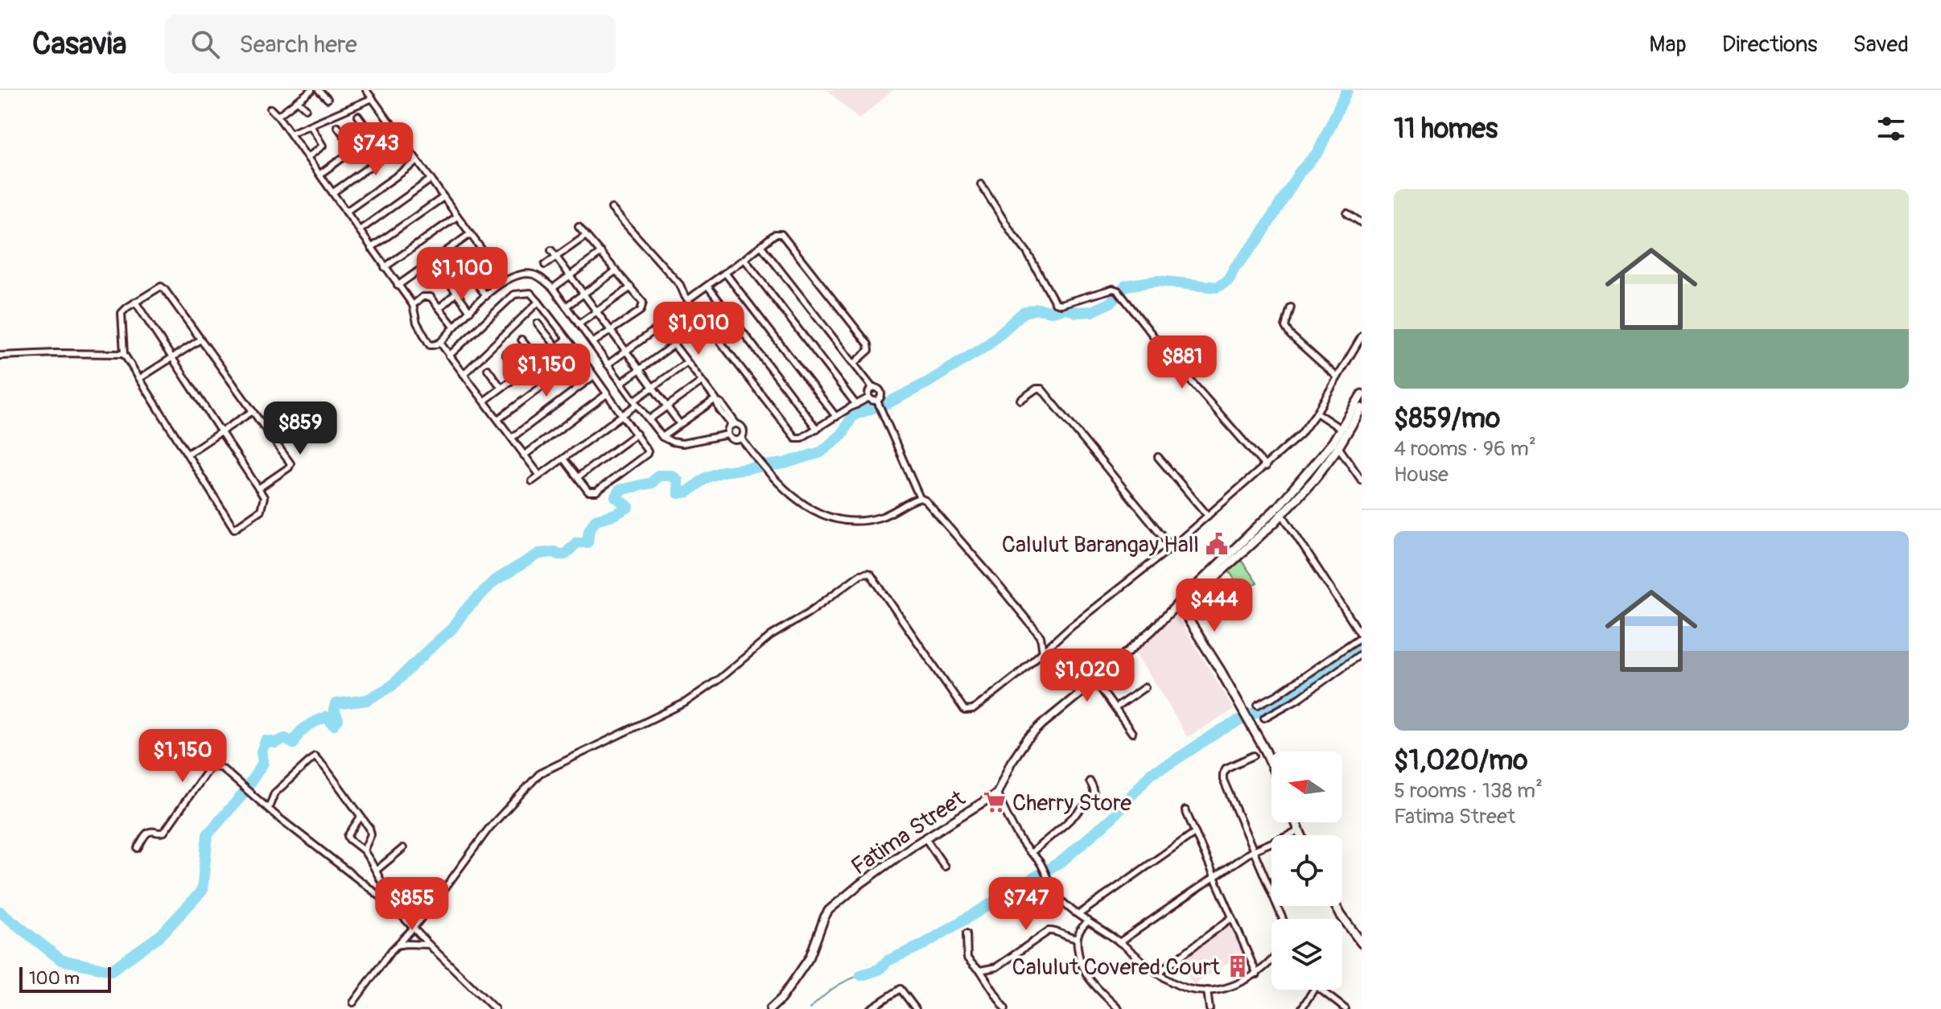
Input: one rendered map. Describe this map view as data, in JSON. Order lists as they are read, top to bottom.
{
  "streets": {
    "street": ["Fatima Street"]
  },
  "places": {
    "public building": ["Calulut Barangay Hall"],
    "supermarket": ["Cherry Store"],
    "building": ["Calulut Covered Court"]
  },
  "scale_bar": "100 m",
  "north": "left",
  "page": {
    "header": "Casavia",
    "search": "Search here",
    "nav": ["Map", "Directions", "Saved"],
    "heading": "11 homes",
    "price": [
      "$743",
      "$1,100",
      "$1,010",
      "$881",
      "$1,150",
      "$859",
      "$444",
      "$1,020",
      "$1,150",
      "$855",
      "$747"
    ],
    "list": [
      {
        "name": "$859/mo",
        "note": "4 rooms · 96 m² · House"
      },
      {
        "name": "$1,020/mo",
        "note": "5 rooms · 138 m² · Fatima Street"
      }
    ],
    "scale": "100 m"
  }
}
